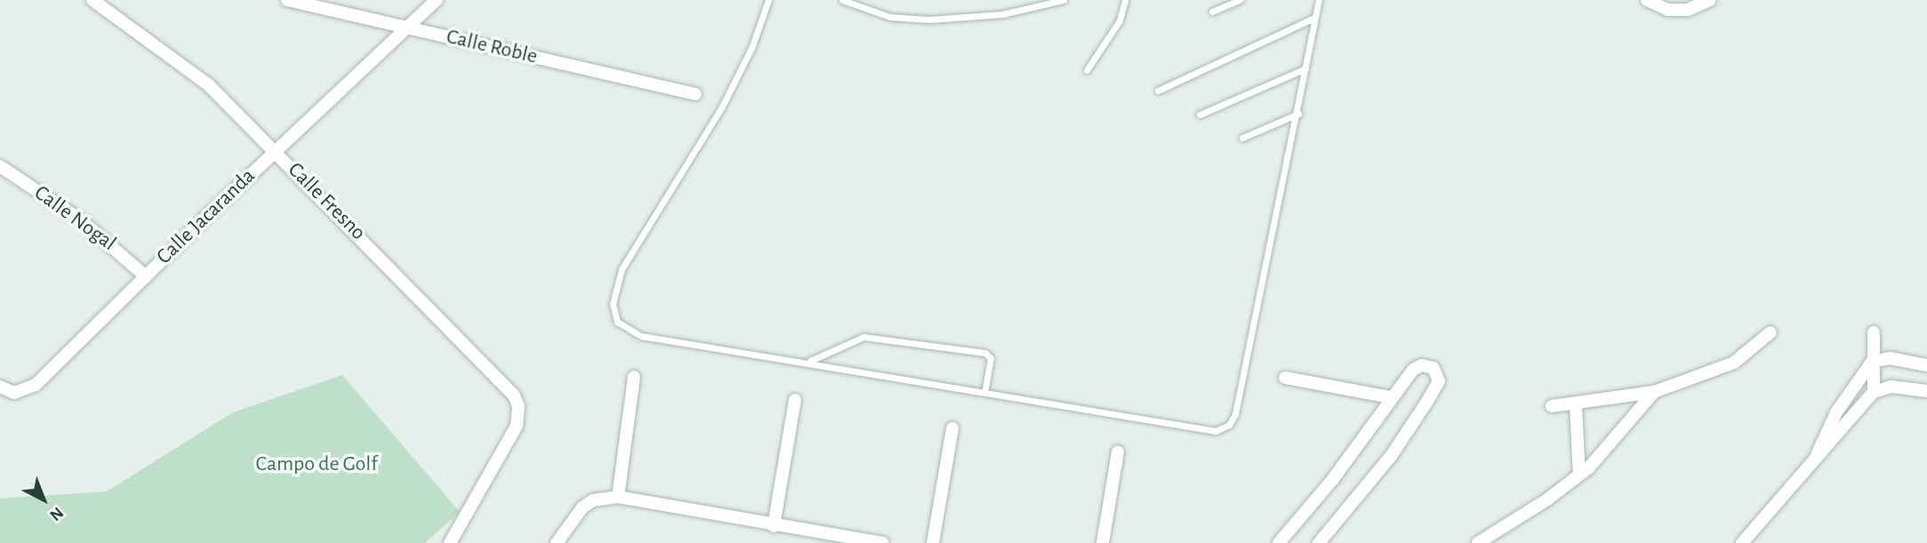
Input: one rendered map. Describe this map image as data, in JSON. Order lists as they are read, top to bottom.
{
  "streets": {
    "street": [
      "Calle Roble",
      "Calle Fresno",
      "Calle Jacaranda",
      "Calle Nogal"
    ]
  },
  "crossings": [
    ["Calle Roble", "Calle Jacaranda"],
    ["Calle Fresno", "Calle Jacaranda"],
    ["Calle Jacaranda", "Calle Nogal"]
  ],
  "parks": ["Campo de Golf"],
  "north": "bottom right"
}
